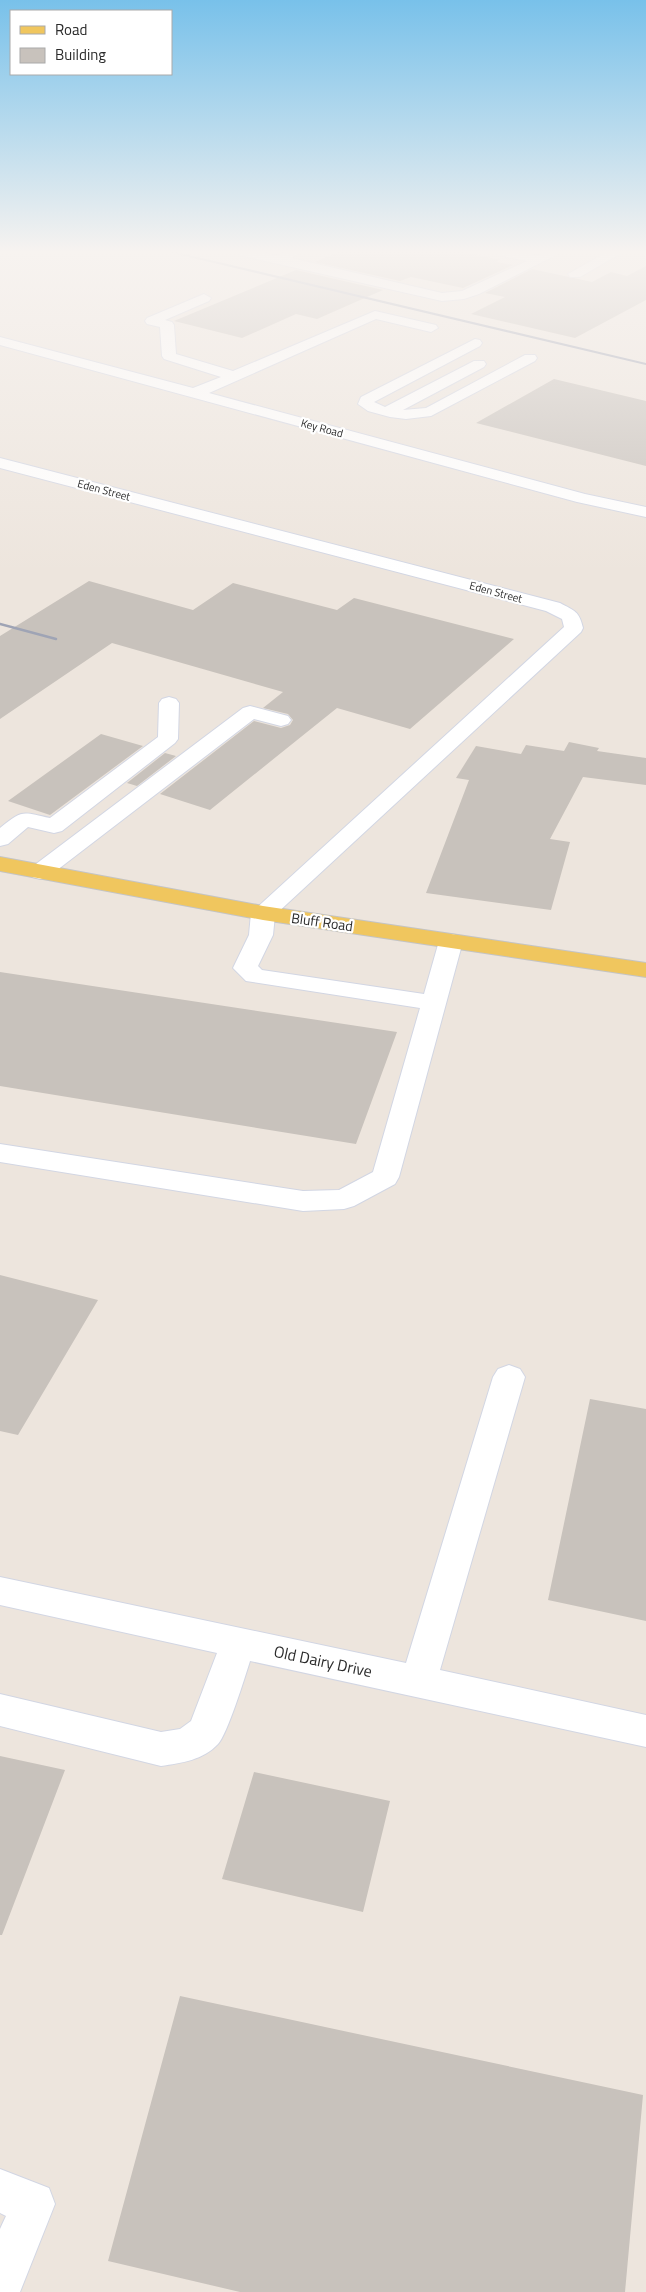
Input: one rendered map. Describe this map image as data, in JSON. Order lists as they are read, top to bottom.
{
  "streets": {
    "main road": ["Bluff Road"],
    "street": ["Key Road", "Eden Street", "Old Dairy Drive"]
  },
  "crossings": [
    ["Eden Street", "Bluff Road"]
  ],
  "legend": ["Road", "Building"]
}
